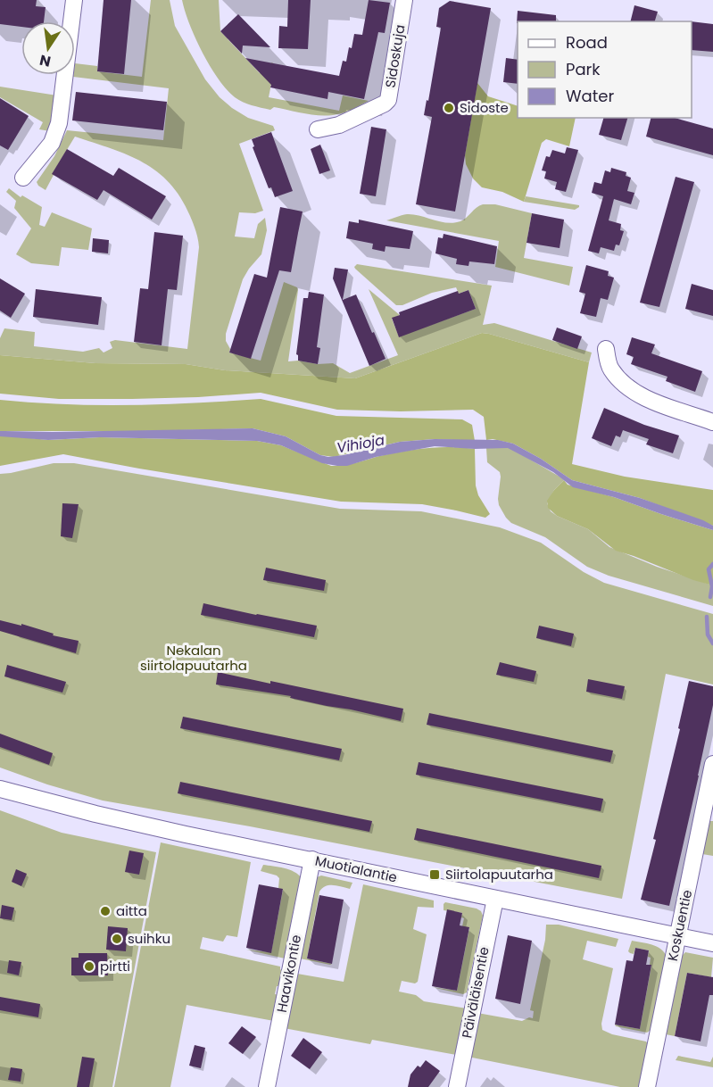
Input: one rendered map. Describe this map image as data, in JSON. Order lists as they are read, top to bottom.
{
  "streets": {
    "street": [
      "Sidoskuja",
      "Muotialantie",
      "Koskuentie",
      "Haavikontie",
      "Päiväläisentie"
    ]
  },
  "crossings": [
    ["Muotialantie", "Koskuentie"],
    ["Muotialantie", "Haavikontie"],
    ["Muotialantie", "Päiväläisentie"]
  ],
  "water": ["Vihioja"],
  "parks": ["Nekalan siirtolapuutarha"],
  "places": {
    "other": [
      "Sidoste",
      "aitta",
      "suihku",
      "pirtti"
    ],
    "transit": ["Siirtolapuutarha"]
  },
  "legend": ["Road", "Park", "Water"],
  "north": "bottom"
}
